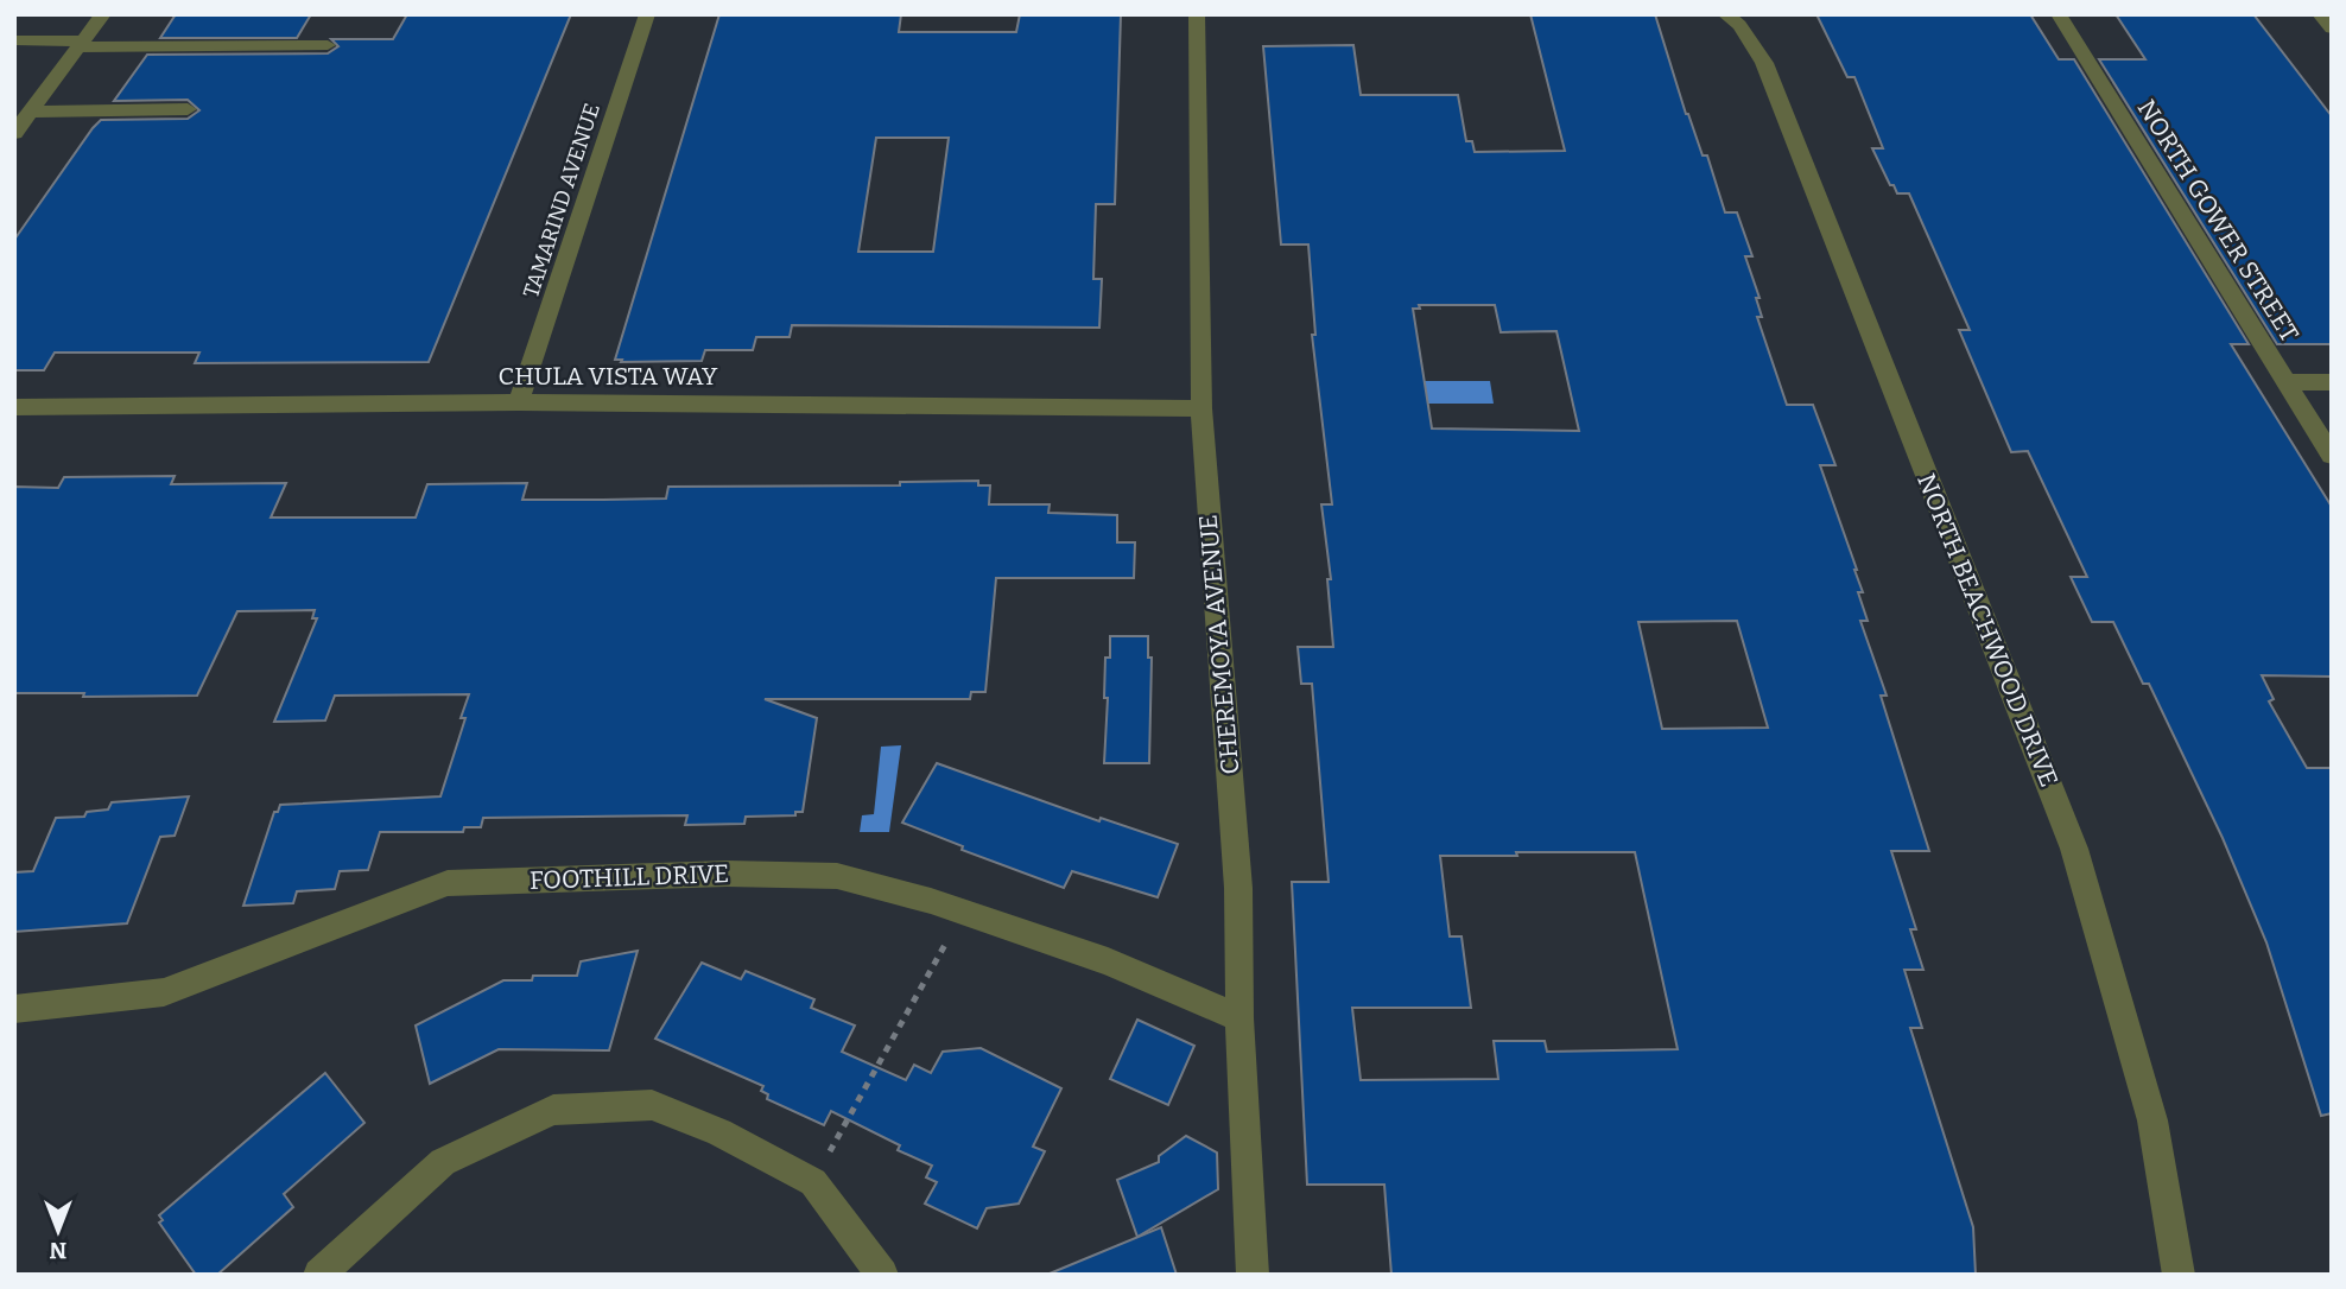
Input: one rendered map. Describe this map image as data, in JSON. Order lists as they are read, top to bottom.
{
  "streets": {
    "street": [
      "TAMARIND AVENUE",
      "NORTH GOWER STREET",
      "CHULA VISTA WAY",
      "NORTH BEACHWOOD DRIVE",
      "CHEREMOYA AVENUE",
      "FOOTHILL DRIVE"
    ]
  },
  "crossings": [
    ["TAMARIND AVENUE", "CHULA VISTA WAY"],
    ["CHULA VISTA WAY", "CHEREMOYA AVENUE"],
    ["CHEREMOYA AVENUE", "FOOTHILL DRIVE"]
  ],
  "north": "bottom"
}
